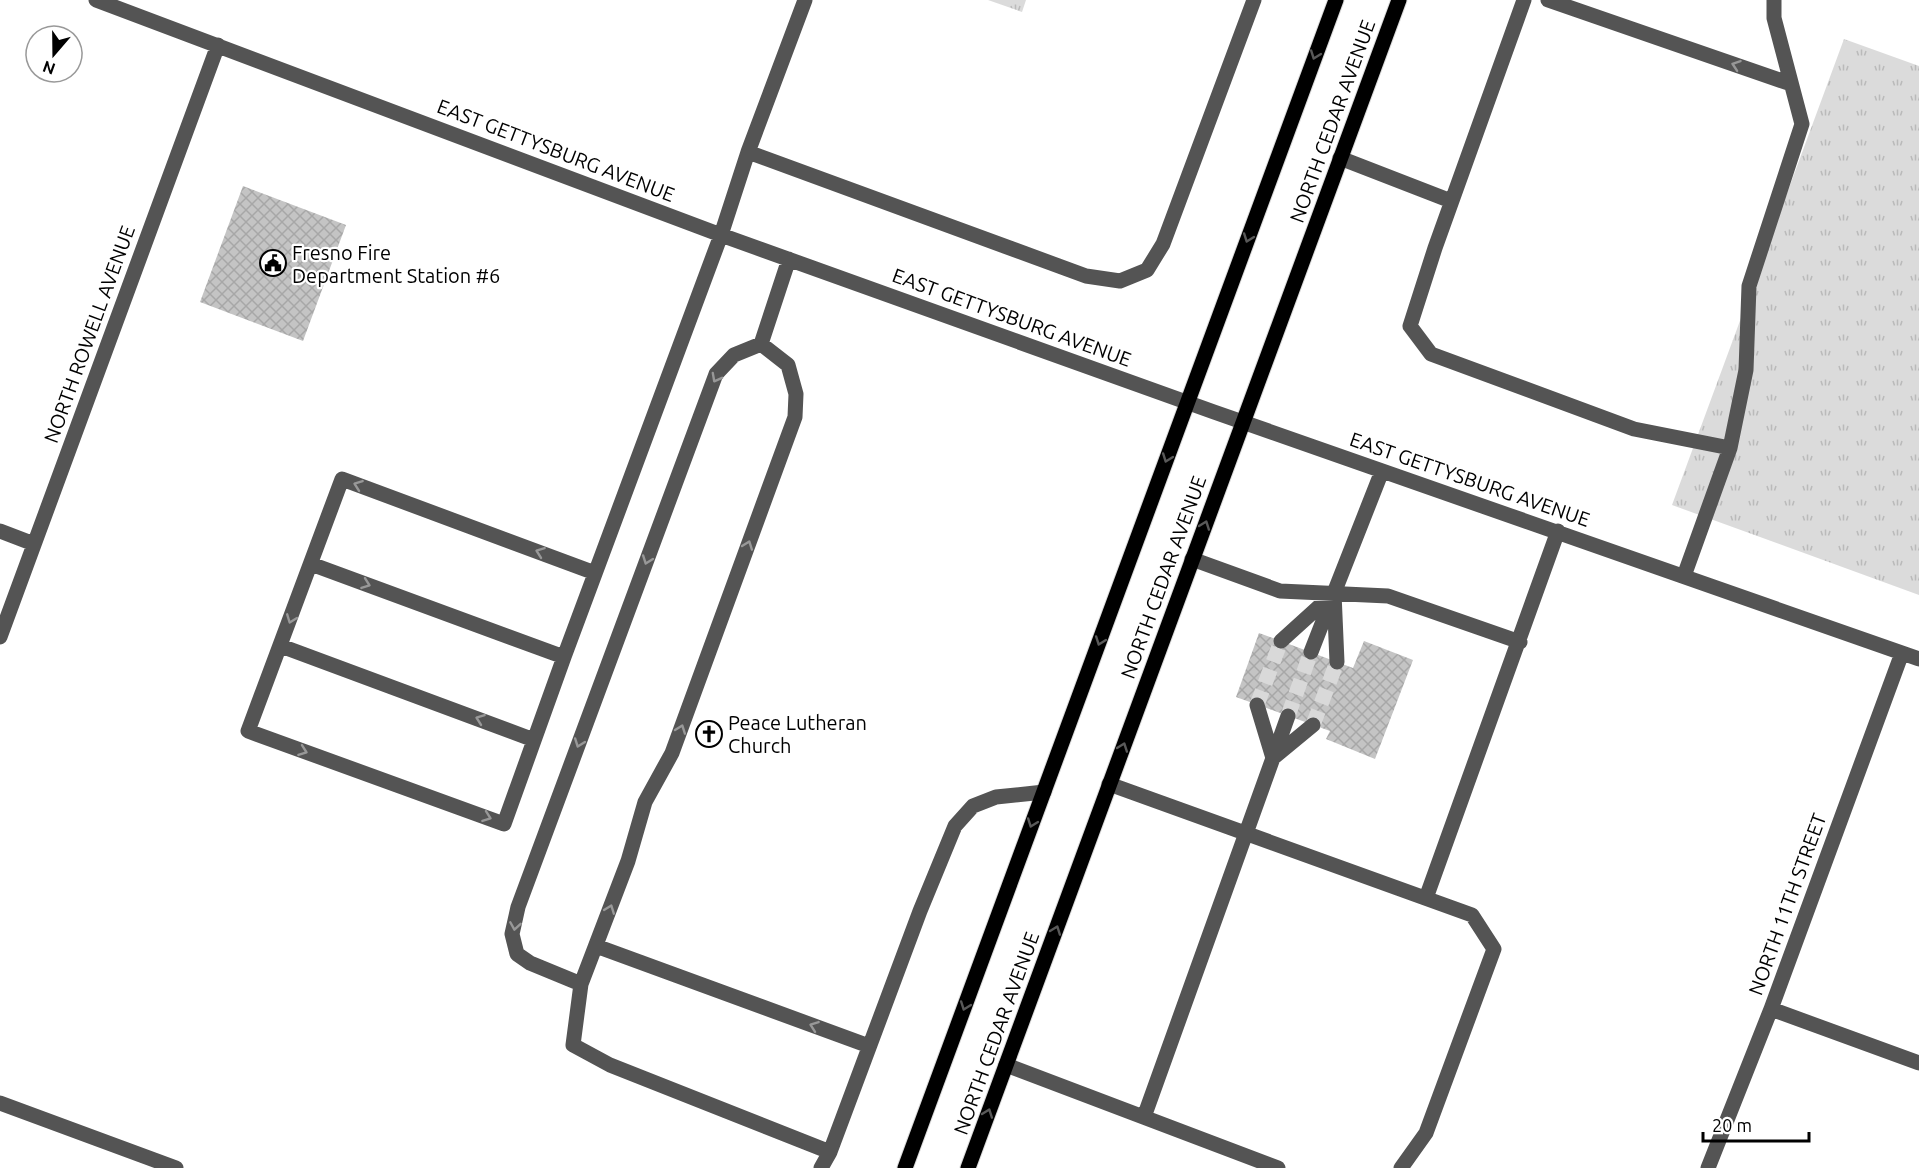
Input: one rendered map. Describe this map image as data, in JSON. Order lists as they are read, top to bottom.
{
  "streets": {
    "main road": ["NORTH CEDAR AVENUE"],
    "street": ["EAST GETTYSBURG AVENUE", "NORTH ROWELL AVENUE", "NORTH 11TH STREET"]
  },
  "crossings": [
    ["NORTH CEDAR AVENUE", "EAST GETTYSBURG AVENUE"],
    ["EAST GETTYSBURG AVENUE", "NORTH ROWELL AVENUE"],
    ["EAST GETTYSBURG AVENUE", "NORTH 11TH STREET"]
  ],
  "places": {
    "public building": ["Fresno Fire Department Station #6"],
    "church": ["Peace Lutheran Church"]
  },
  "scale_bar": "20 m",
  "north": "bottom"
}
